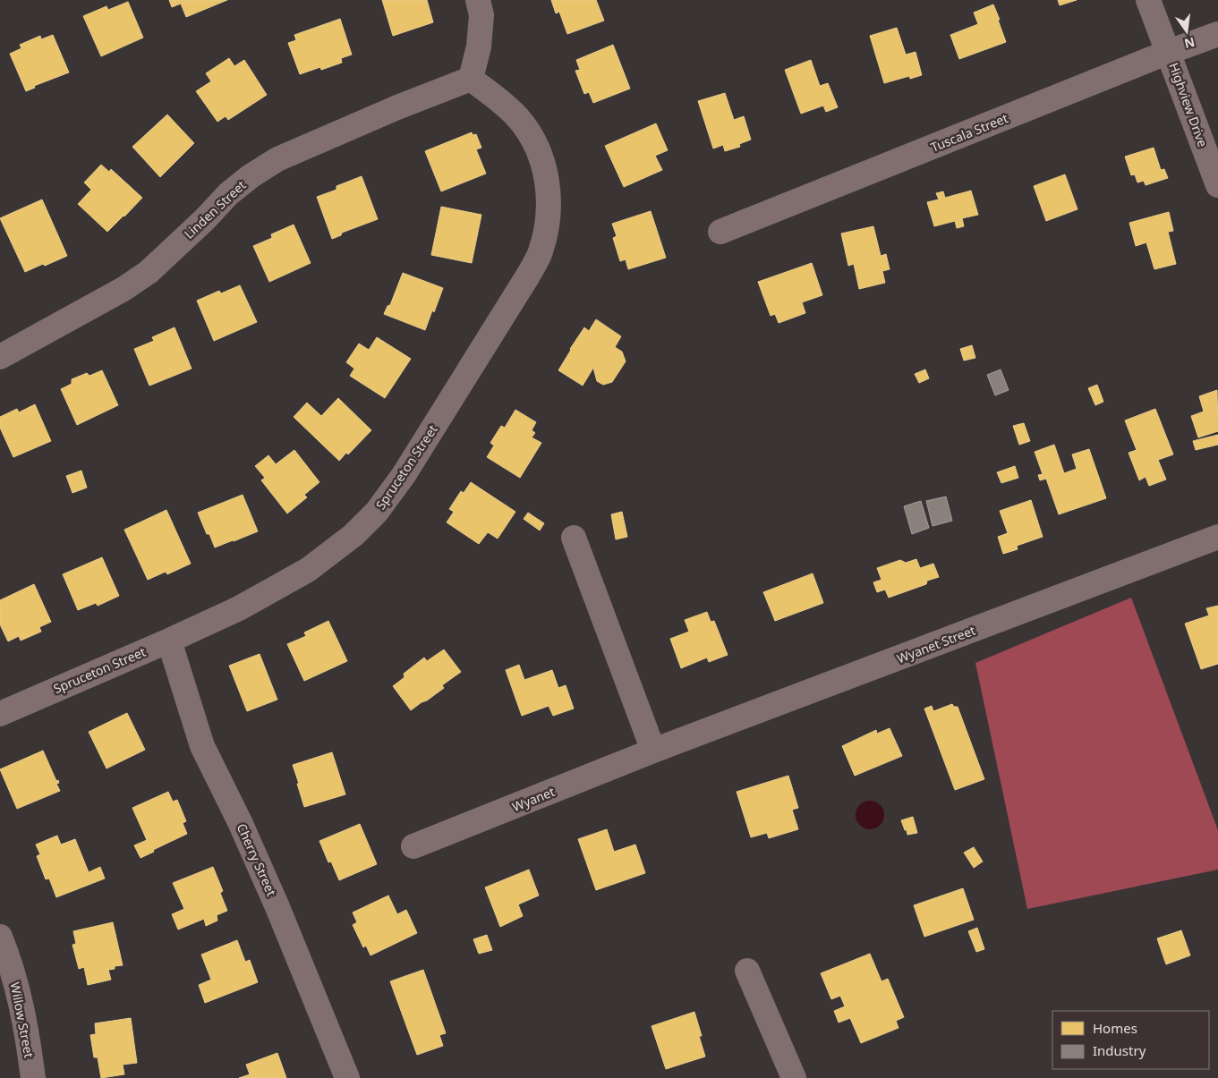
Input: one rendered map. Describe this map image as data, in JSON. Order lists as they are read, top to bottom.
{
  "streets": {
    "street": [
      "Highview Drive",
      "Tuscala Street",
      "Linden Street",
      "Spruceton Street",
      "Wyanet Street",
      "Wyanet",
      "Cherry Street",
      "Willow Street"
    ]
  },
  "crossings": [
    ["Highview Drive", "Tuscala Street"],
    ["Linden Street", "Spruceton Street"],
    ["Spruceton Street", "Cherry Street"],
    ["Wyanet Street", "Wyanet"]
  ],
  "legend": ["Homes", "Industry"],
  "north": "bottom"
}
